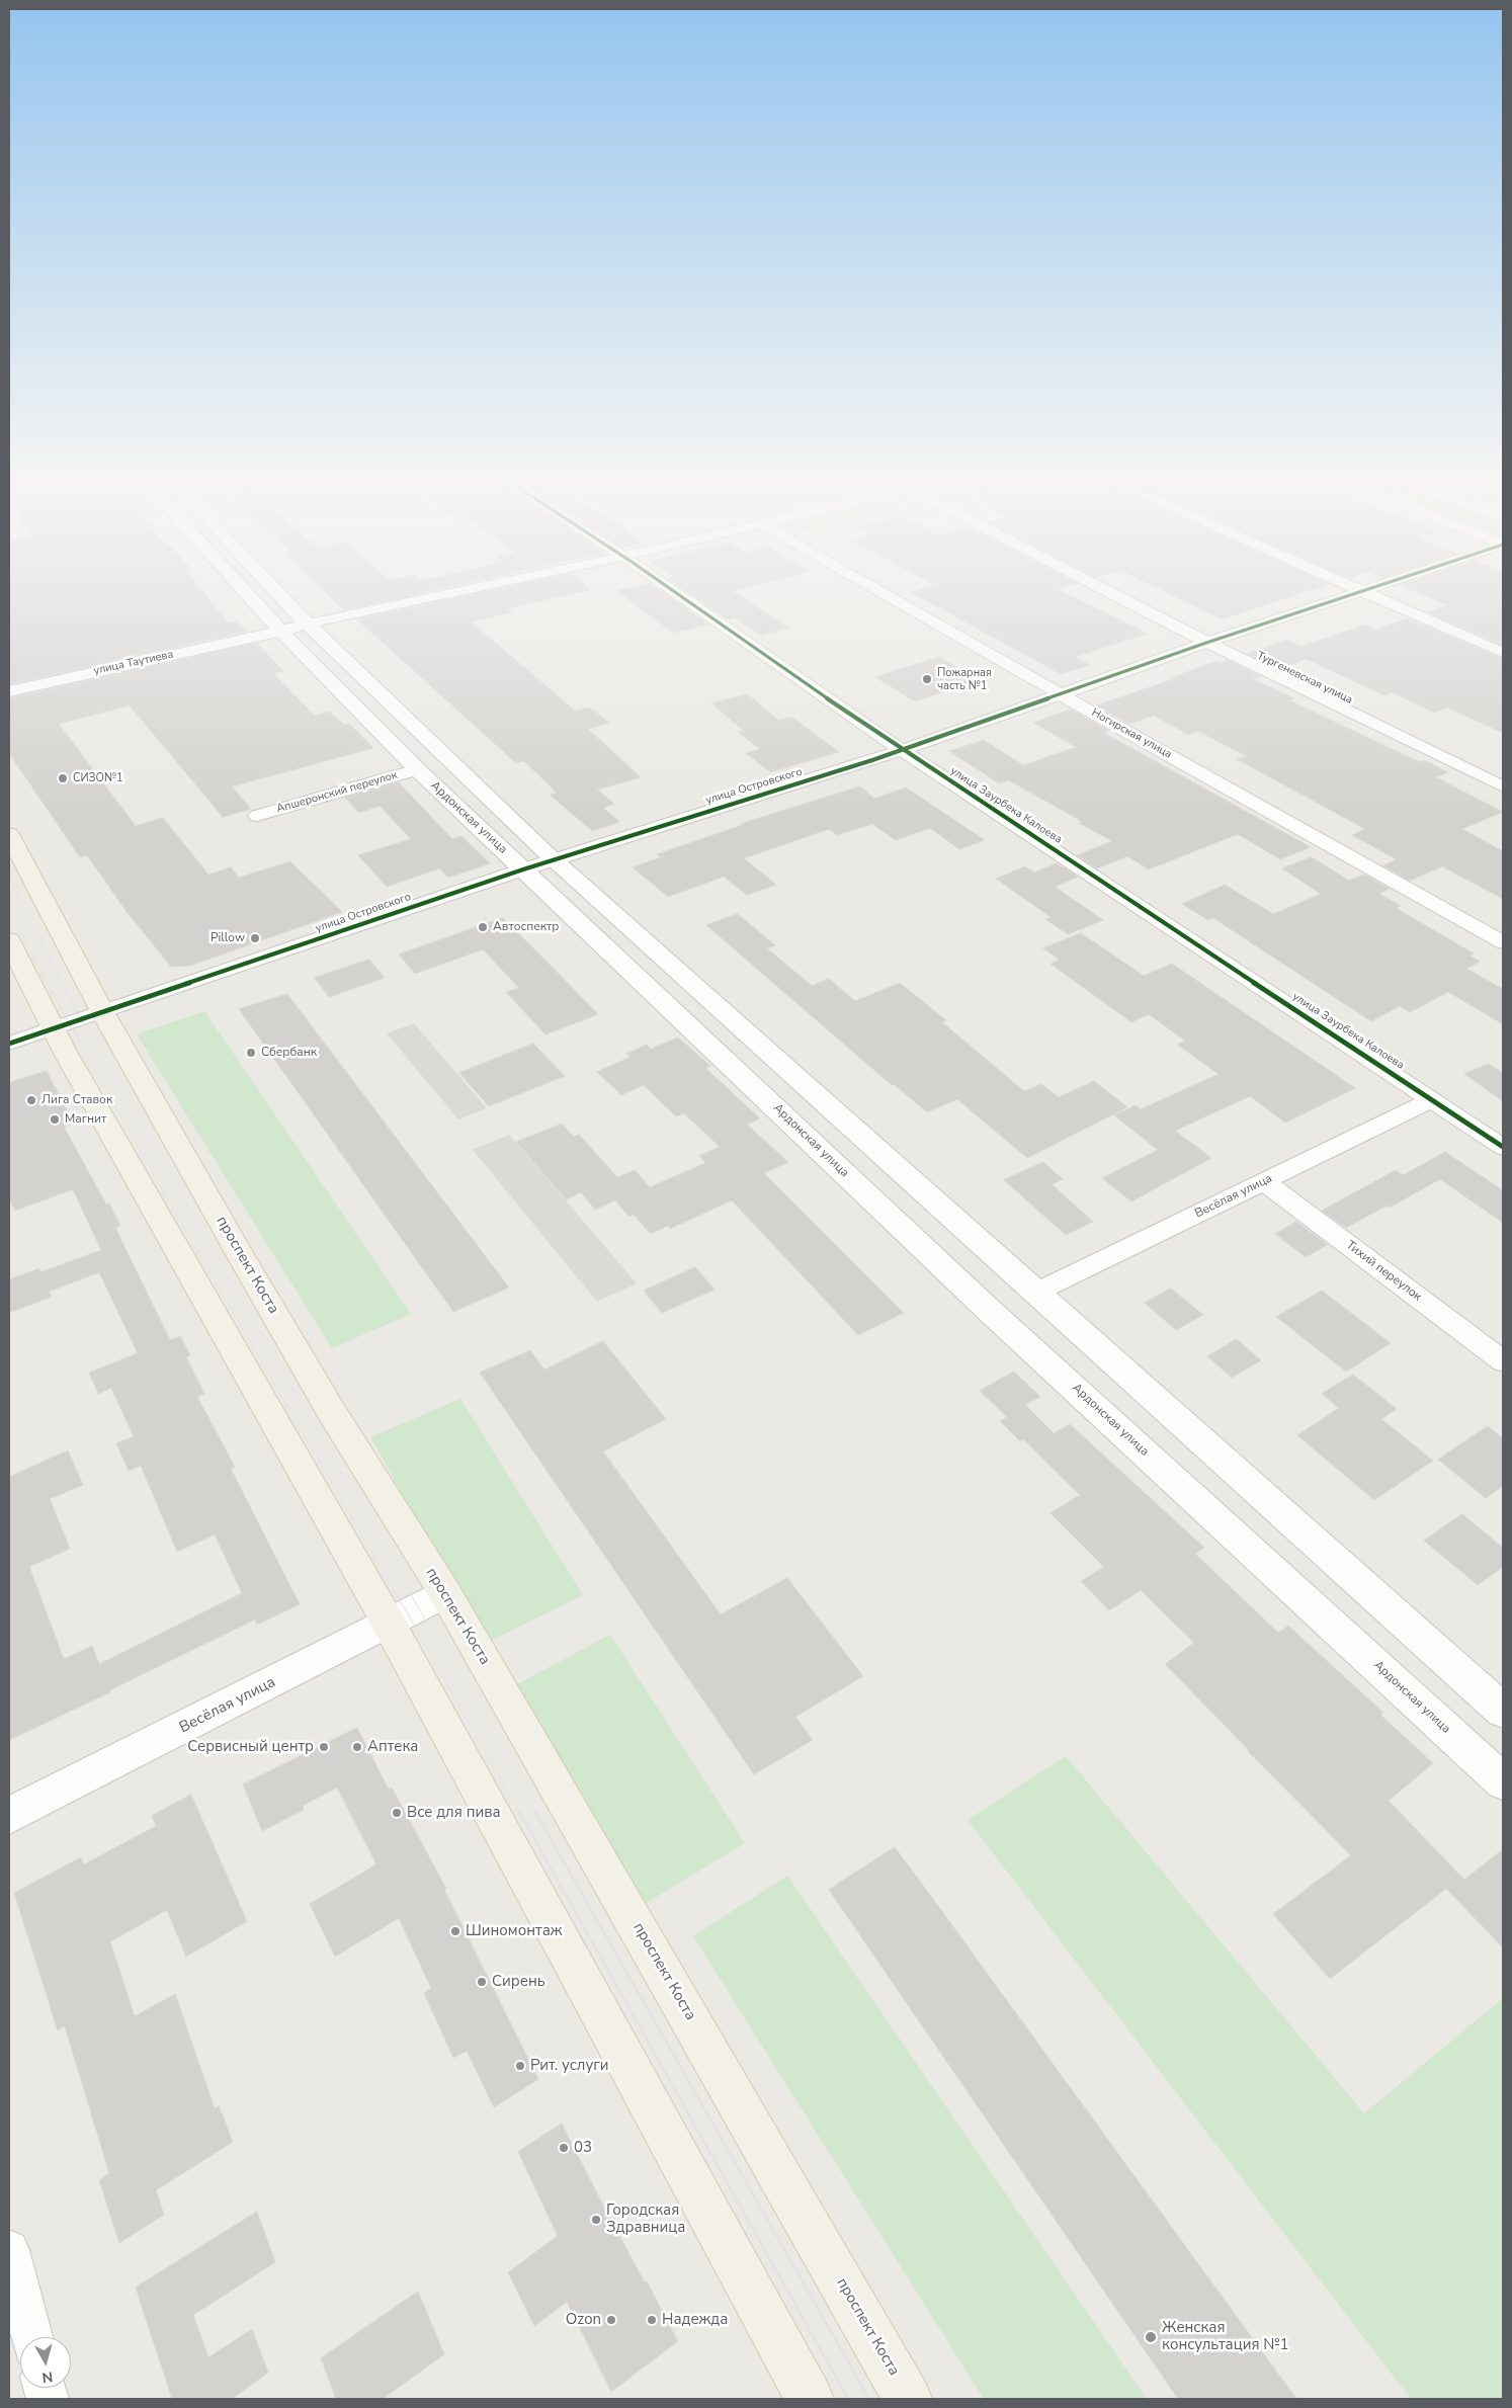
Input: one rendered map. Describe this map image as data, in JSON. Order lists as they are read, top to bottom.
{
  "streets": {
    "main road": [
      "улица Таутиева",
      "Ардонская улица",
      "Весёлая улица",
      "проспект Коста"
    ],
    "street": [
      "Тургеневская улица",
      "Ногирская улица",
      "улица Островского",
      "Апшеронский переулок",
      "улица Заурбека Калоева",
      "Тихий переулок"
    ]
  },
  "crossings": [
    ["улица Таутиева", "Ардонская улица"],
    ["Тургеневская улица", "улица Островского"],
    ["Ногирская улица", "улица Островского"],
    ["улица Островского", "улица Заурбека Калоева"],
    ["улица Островского", "Ардонская улица"],
    ["улица Островского", "проспект Коста"],
    ["Апшеронский переулок", "Ардонская улица"],
    ["улица Заурбека Калоева", "Весёлая улица"],
    ["Весёлая улица", "проспект Коста"],
    ["Весёлая улица", "Тихий переулок"]
  ],
  "places": [
    "Пожарная часть №1",
    "СИЗО№1",
    "Автоспектр",
    "Pillow",
    "Сбербанк",
    "Лига Ставок",
    "Магнит",
    "Сервисный центр",
    "Аптека",
    "Все для пива",
    "Шиномонтаж",
    "Сирень",
    "Рит. услуги",
    "03",
    "Городская Здравница",
    "Ozon",
    "Надежда",
    "Женская консультация №1"
  ],
  "north": "bottom"
}
